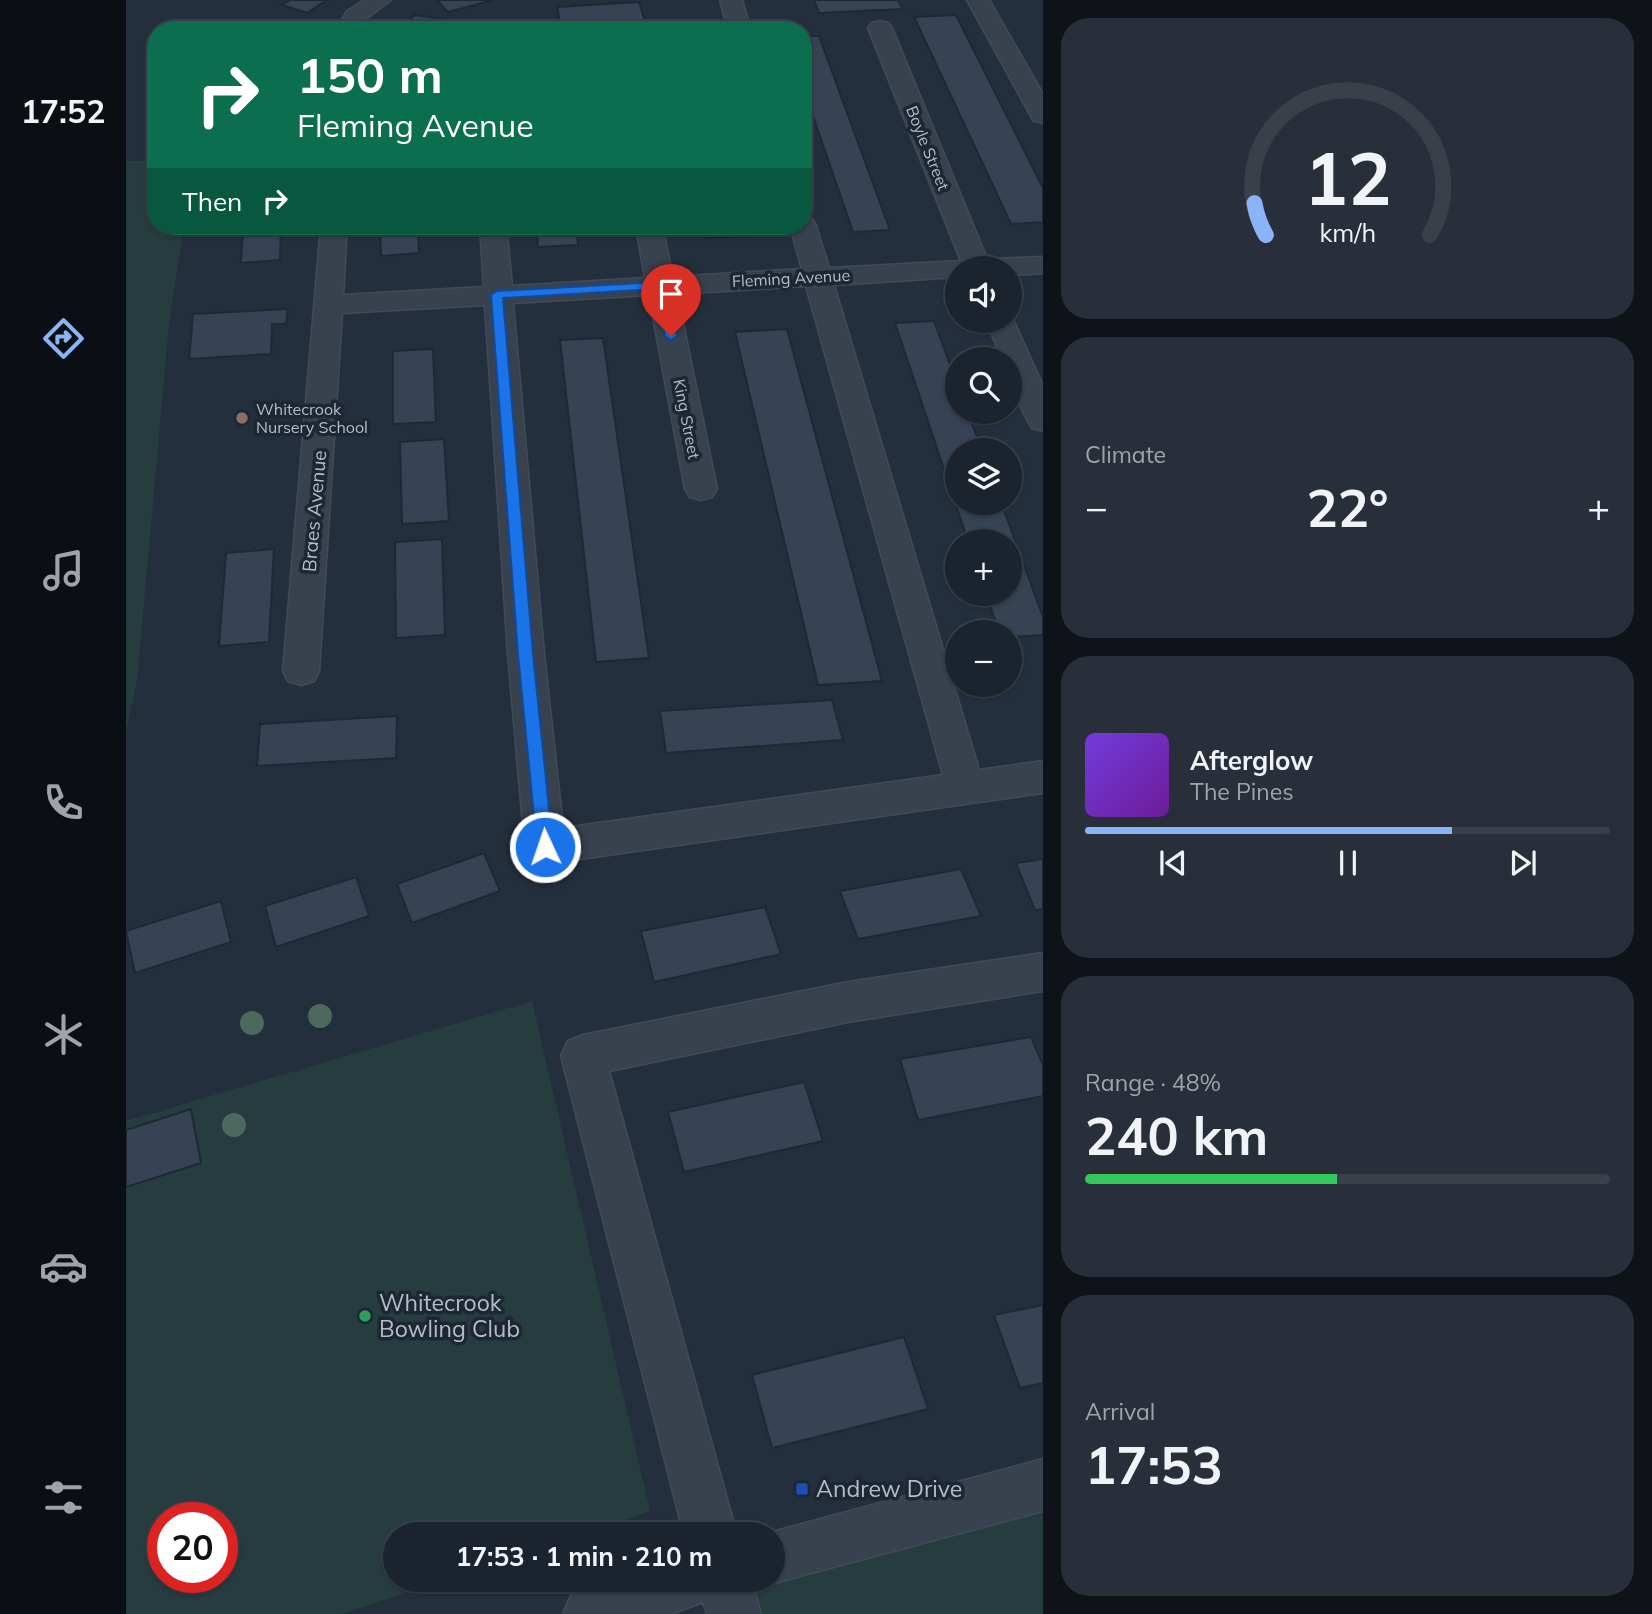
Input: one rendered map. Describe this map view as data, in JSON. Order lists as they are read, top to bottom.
{
  "streets": {
    "street": [
      "Boyle Street",
      "Fleming Avenue",
      "King Street",
      "Braes Avenue"
    ]
  },
  "crossings": [
    ["Fleming Avenue", "King Street"],
    ["Fleming Avenue", "Braes Avenue"]
  ],
  "places": {
    "other": ["Whitecrook Nursery School", "Whitecrook Bowling Club"],
    "transit": ["Andrew Drive"]
  },
  "page": {
    "tabs": "17:52",
    "turn": ["150 m", "Fleming Avenue"],
    "then": "Then",
    "map_buttons": ["+", "−"],
    "tile": [
      "Climate",
      ["Range · 48%", "240 km"],
      ["Arrival", "17:53"]
    ],
    "heat": ["−", "22°", "+"],
    "song": ["Afterglow", "The Pines"],
    "limit": "20",
    "trip": "17:53 · 1 min · 210 m",
    "gauge": ["12", "km/h"]
  }
}
